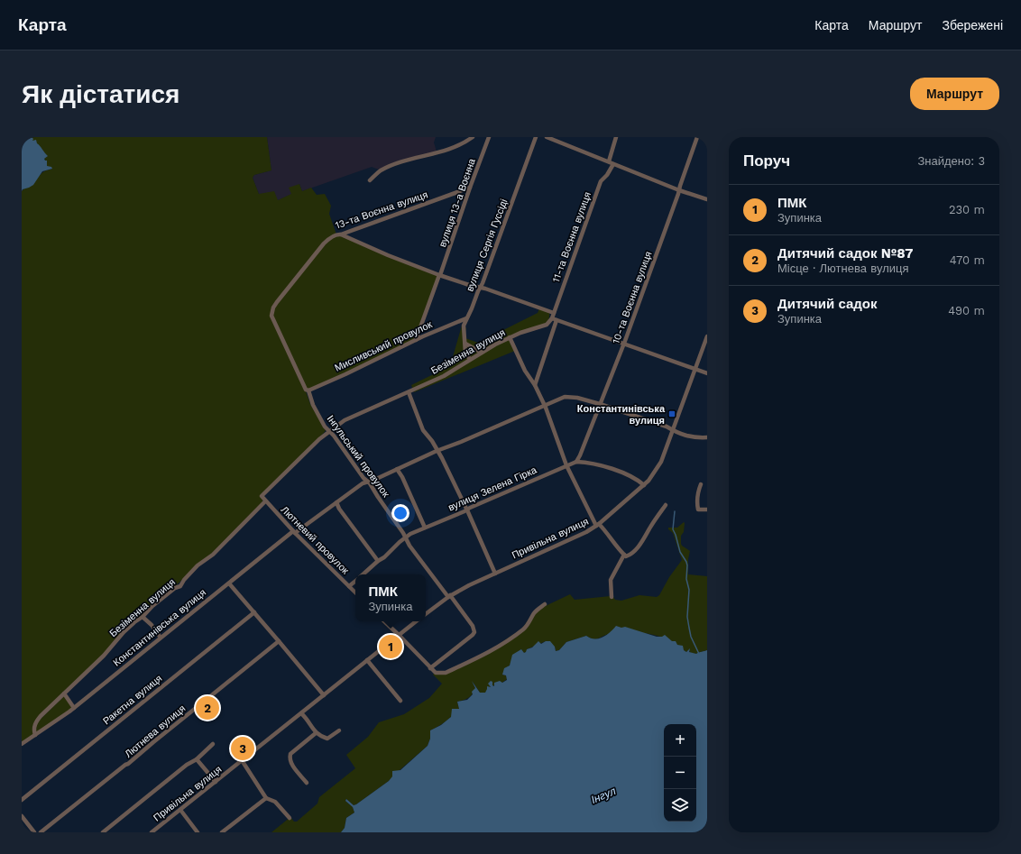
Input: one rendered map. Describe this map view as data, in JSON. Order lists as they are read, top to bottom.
{
  "streets": {
    "street": [
      "вулиця 13-а Воєнна",
      "13-та Воєнна вулиця",
      "11-та Воєнна вулиця",
      "вулиця Сергія Гуссіді",
      "10-та Воєнна вулиця",
      "Мисливський провулок",
      "Безіменна вулиця",
      "Інгульський провулок",
      "вулиця Зелена Гірка",
      "Привільна вулиця",
      "Лютневий провулок",
      "Константинівська вулиця",
      "Ракетна вулиця",
      "Лютнева вулиця"
    ]
  },
  "crossings": [
    ["вулиця 13-а Воєнна", "13-та Воєнна вулиця"],
    ["вулиця 13-а Воєнна", "Мисливський провулок"],
    ["13-та Воєнна вулиця", "Інгульський провулок"],
    ["11-та Воєнна вулиця", "Безіменна вулиця"],
    ["вулиця Сергія Гуссіді", "Мисливський провулок"],
    ["вулиця Сергія Гуссіді", "Безіменна вулиця"],
    ["10-та Воєнна вулиця", "вулиця Зелена Гірка"],
    ["10-та Воєнна вулиця", "Константинівська вулиця"],
    ["Мисливський провулок", "Інгульський провулок"],
    ["Безіменна вулиця", "Інгульський провулок"],
    ["Безіменна вулиця", "Лютневий провулок"],
    ["Безіменна вулиця", "Константинівська вулиця"],
    ["Інгульський провулок", "вулиця Зелена Гірка"],
    ["Інгульський провулок", "Привільна вулиця"],
    ["Інгульський провулок", "Константинівська вулиця"],
    ["вулиця Зелена Гірка", "Привільна вулиця"],
    ["вулиця Зелена Гірка", "Лютневий провулок"],
    ["Привільна вулиця", "Константинівська вулиця"],
    ["Лютневий провулок", "Константинівська вулиця"]
  ],
  "water": ["Інгул"],
  "places": {
    "transit": ["Константинівська вулиця"]
  },
  "page": {
    "header": "Карта",
    "nav": ["Карта", "Маршрут", "Збережені"],
    "buttons": "Маршрут",
    "title": "Як дістатися",
    "heading": ["Поруч", "Знайдено: 3"],
    "list": [
      {
        "mark": "1",
        "name": "ПМК",
        "note": "Зупинка",
        "value": "230 m"
      },
      {
        "mark": "2",
        "name": "Дитячий садок №87",
        "note": "Місце · Лютнева вулиця",
        "value": "470 m"
      },
      {
        "mark": "3",
        "name": "Дитячий садок",
        "note": "Зупинка",
        "value": "490 m"
      }
    ],
    "popup": ["ПМК", "Зупинка"],
    "pins": ["1", "2", "3"],
    "map_buttons": ["+", "−"]
  }
}
